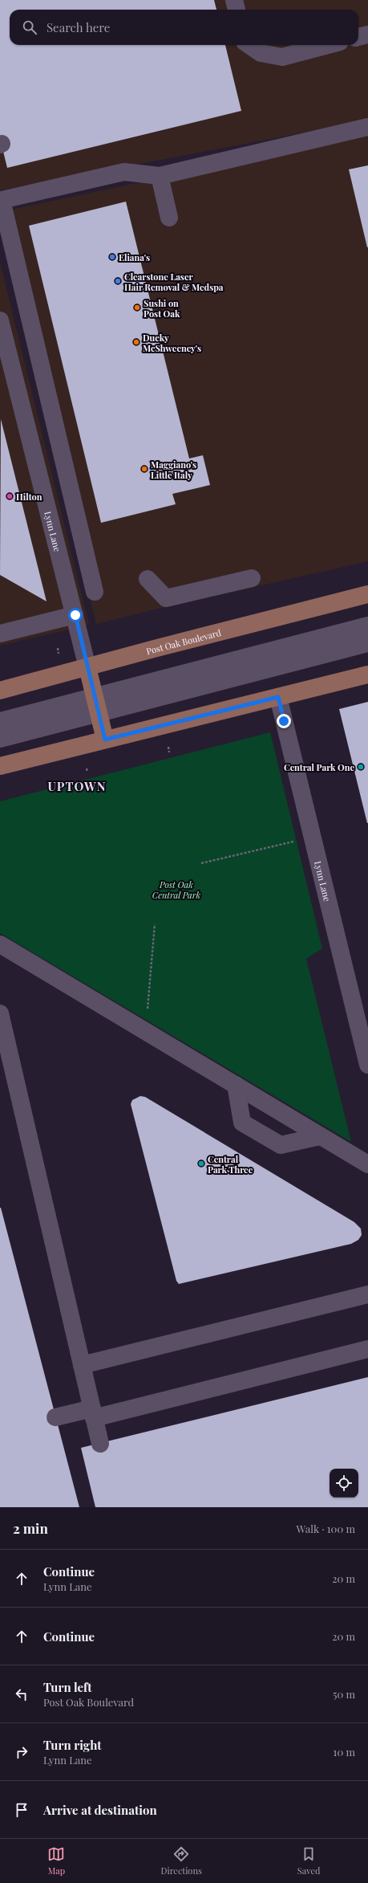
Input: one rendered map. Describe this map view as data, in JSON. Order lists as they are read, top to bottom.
{
  "streets": {
    "main road": ["Post Oak Boulevard"],
    "lane": ["Lynn Lane"]
  },
  "crossings": [
    ["Lynn Lane", "Post Oak Boulevard"]
  ],
  "districts": ["UPTOWN"],
  "parks": ["Post Oak Central Park"],
  "places": [
    "Eliana's",
    "Clearstone Laser Hair Removal & Medspa",
    "Sushi on Post Oak",
    "Ducky McShweeney's",
    "Maggiano's Little Italy",
    "Hilton",
    "Central Park One",
    "Central Park Three"
  ],
  "page": {
    "search": "Search here",
    "heading": ["2 min", "Walk · 100 m"],
    "list": [
      ["Continue", "Lynn Lane", "20 m"],
      ["Continue", "20 m"],
      ["Turn left", "Post Oak Boulevard", "50 m"],
      ["Turn right", "Lynn Lane", "10 m"],
      "Arrive at destination"
    ],
    "nav": ["Map", "Directions", "Saved"]
  }
}
